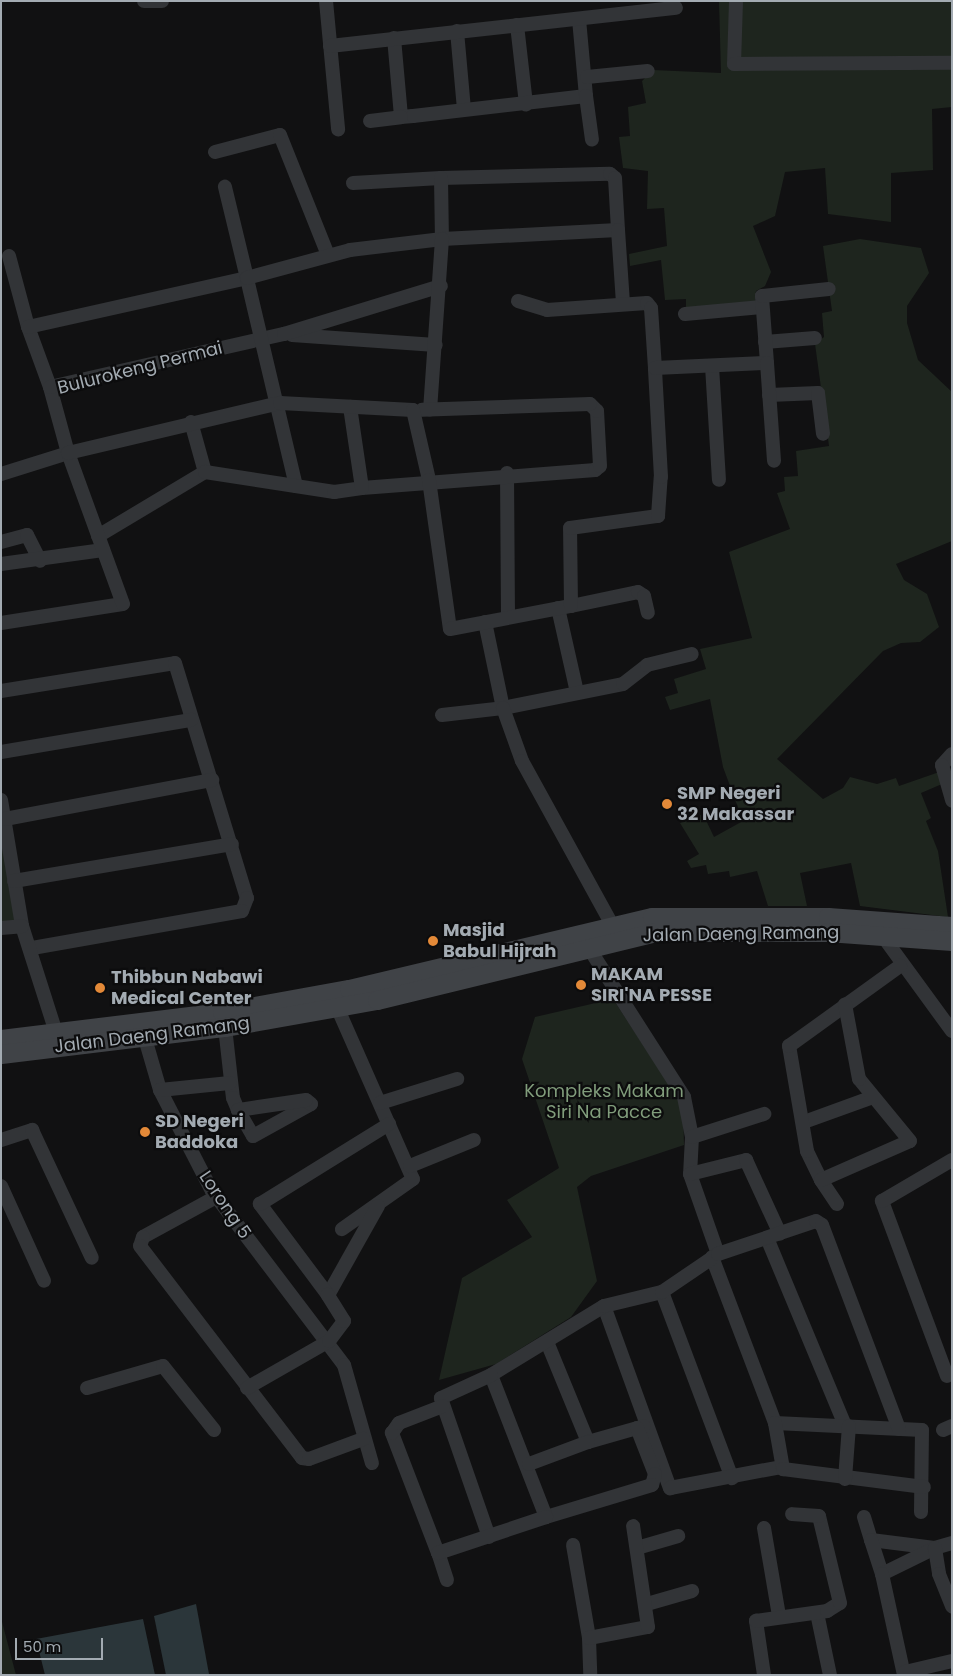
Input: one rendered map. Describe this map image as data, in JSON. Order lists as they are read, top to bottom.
{
  "streets": {
    "main road": ["Jalan Daeng Ramang"],
    "street": ["Bulurokeng Permai", "Lorong 5"]
  },
  "crossings": [
    ["Jalan Daeng Ramang", "Lorong 5"]
  ],
  "parks": ["Kompleks Makam Siri Na Pacce"],
  "places": [
    "SMP Negeri 32 Makassar",
    "Masjid Babul Hijrah",
    "MAKAM SIRI'NA PESSE",
    "Thibbun Nabawi Medical Center",
    "SD Negeri Baddoka"
  ],
  "scale_bar": "50 m"
}
